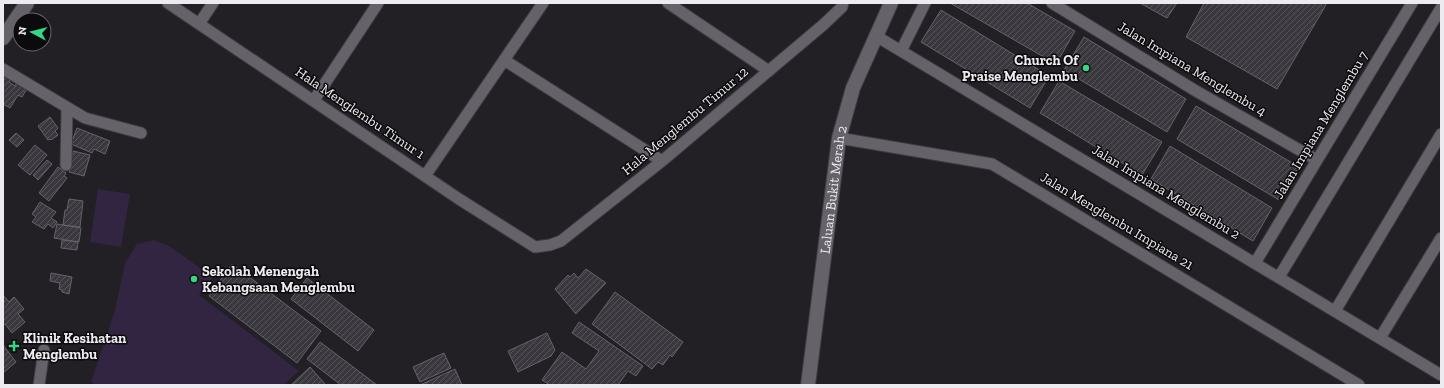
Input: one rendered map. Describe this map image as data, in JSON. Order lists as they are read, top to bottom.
{
  "streets": {
    "street": [
      "Jalan Impiana Menglembu 4",
      "Hala Menglembu Timur 1",
      "Hala Menglembu Timur 12",
      "Jalan Impiana Menglembu 7",
      "Laluan Bukit Merah 2",
      "Jalan Impiana Menglembu 2",
      "Jalan Menglembu Impiana 21"
    ]
  },
  "crossings": [
    ["Jalan Impiana Menglembu 4", "Jalan Impiana Menglembu 7"],
    ["Hala Menglembu Timur 1", "Hala Menglembu Timur 12"],
    ["Jalan Impiana Menglembu 7", "Jalan Impiana Menglembu 2"],
    ["Laluan Bukit Merah 2", "Jalan Impiana Menglembu 2"],
    ["Laluan Bukit Merah 2", "Jalan Menglembu Impiana 21"]
  ],
  "places": {
    "other": ["Church Of Praise Menglembu", "Sekolah Menengah Kebangsaan Menglembu"],
    "health": ["Klinik Kesihatan Menglembu"]
  },
  "north": "left"
}
